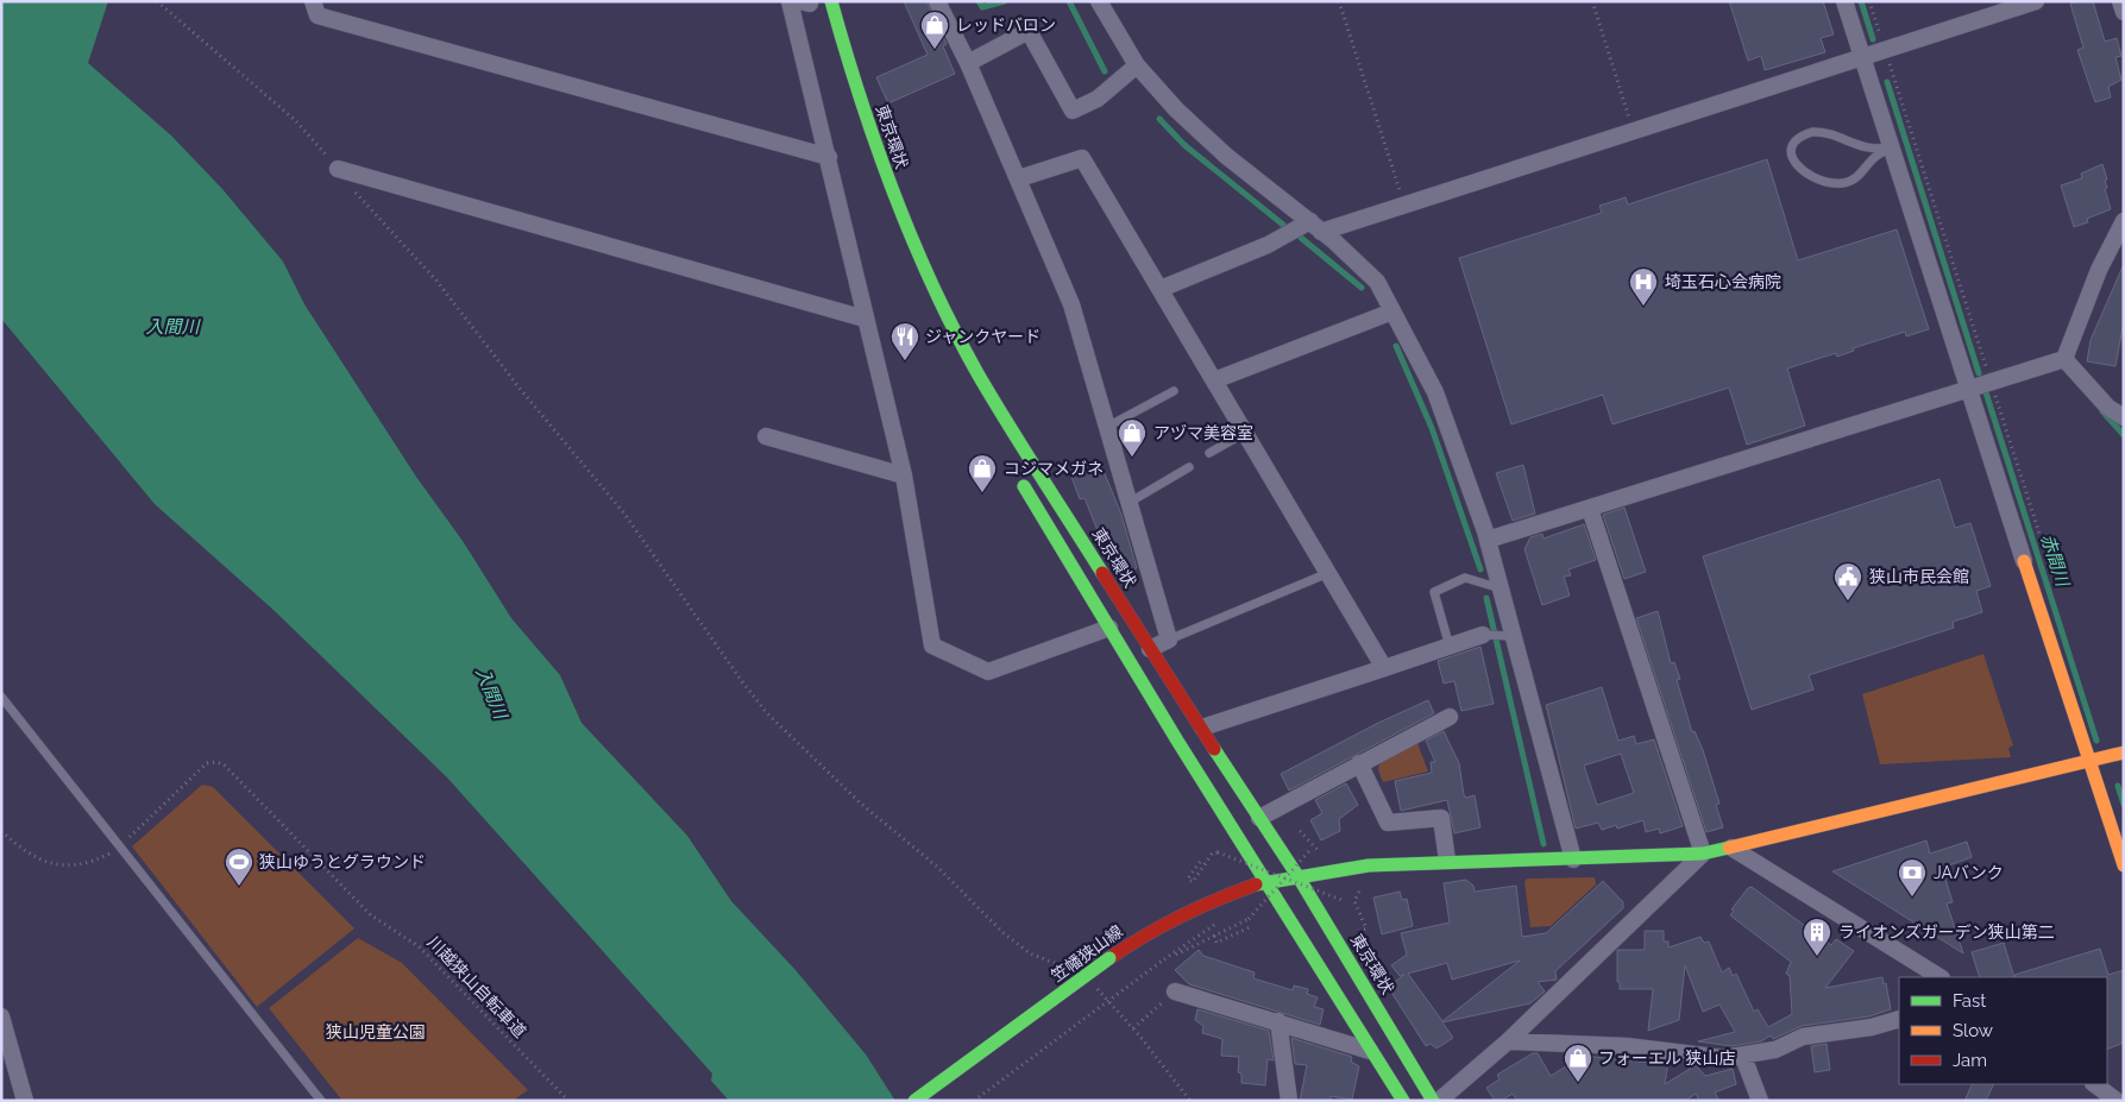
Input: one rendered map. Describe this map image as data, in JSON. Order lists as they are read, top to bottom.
{
  "streets": {
    "main road": ["東京環状", "笠幡狭山線"],
    "path": ["川越狭山自転車道"]
  },
  "crossings": [
    ["東京環状", "笠幡狭山線"]
  ],
  "water": ["入間川", "赤間川"],
  "parks": ["狭山児童公園"],
  "places": {
    "shop": [
      "レッドバロン",
      "アヅマ美容室",
      "コジマメガネ",
      "フォーエル 狭山店"
    ],
    "hospital": ["埼玉石心会病院"],
    "restaurant": ["ジャンクヤード"],
    "public building": ["狭山市民会館"],
    "sports": ["狭山ゆうとグラウンド"],
    "bank": ["JAバンク"],
    "building": ["ライオンズガーデン狭山第二"]
  },
  "legend": ["Fast", "Slow", "Jam"]
}
